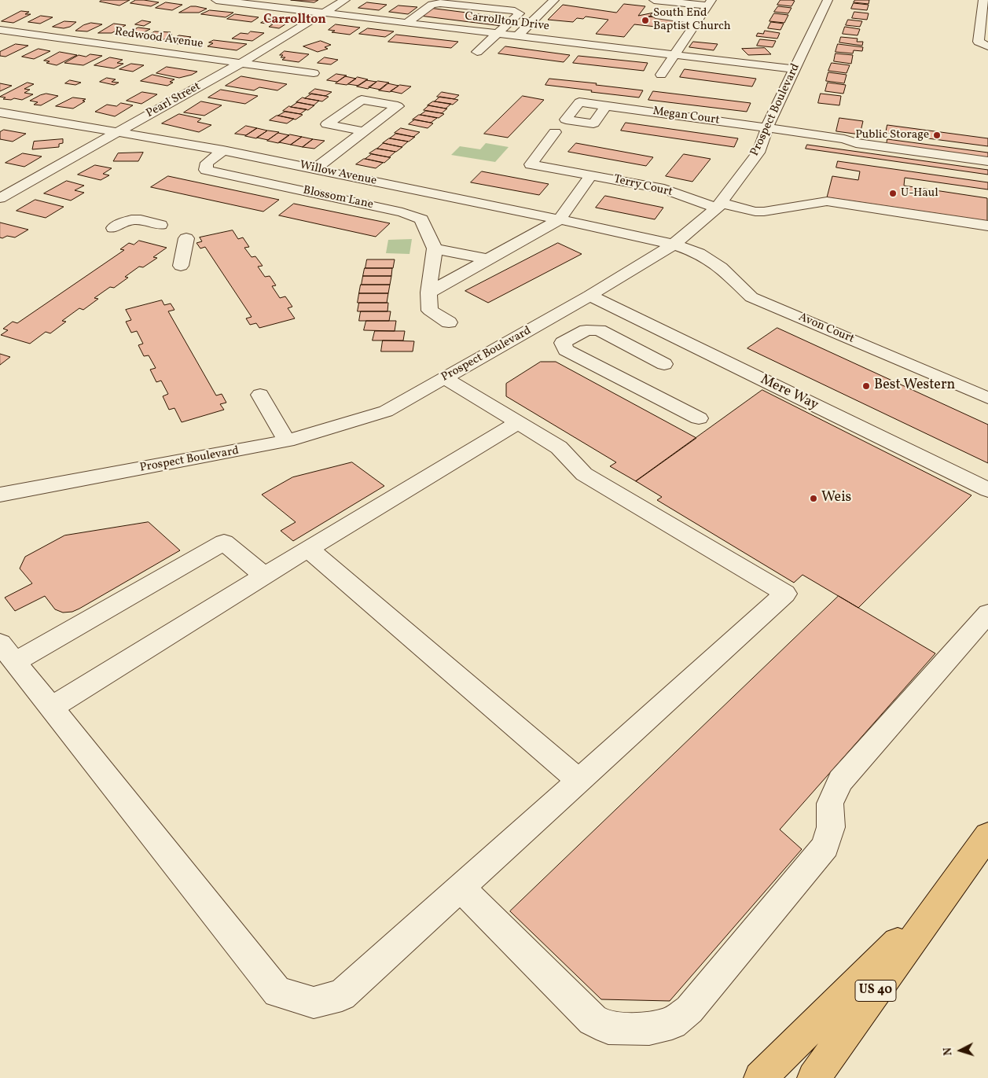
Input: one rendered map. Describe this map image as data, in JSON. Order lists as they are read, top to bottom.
{
  "streets": {
    "highway": ["US 40"],
    "street": [
      "Carrollton Drive",
      "Redwood Avenue",
      "Pearl Street",
      "Prospect Boulevard",
      "Megan Court",
      "Willow Avenue",
      "Terry Court",
      "Blossom Lane",
      "Avon Court",
      "Mere Way"
    ]
  },
  "crossings": [
    ["Carrollton Drive", "Pearl Street"],
    ["Carrollton Drive", "Prospect Boulevard"],
    ["Redwood Avenue", "Pearl Street"],
    ["Pearl Street", "Willow Avenue"],
    ["Prospect Boulevard", "Megan Court"],
    ["Prospect Boulevard", "Willow Avenue"],
    ["Prospect Boulevard", "Terry Court"],
    ["Prospect Boulevard", "Avon Court"],
    ["Prospect Boulevard", "Mere Way"],
    ["Willow Avenue", "Blossom Lane"],
    ["Willow Avenue", "Avon Court"]
  ],
  "districts": ["Carrollton"],
  "places": [
    "South End Baptist Church",
    "Public Storage",
    "U-Haul",
    "Best Western",
    "Weis"
  ],
  "north": "left"
}
